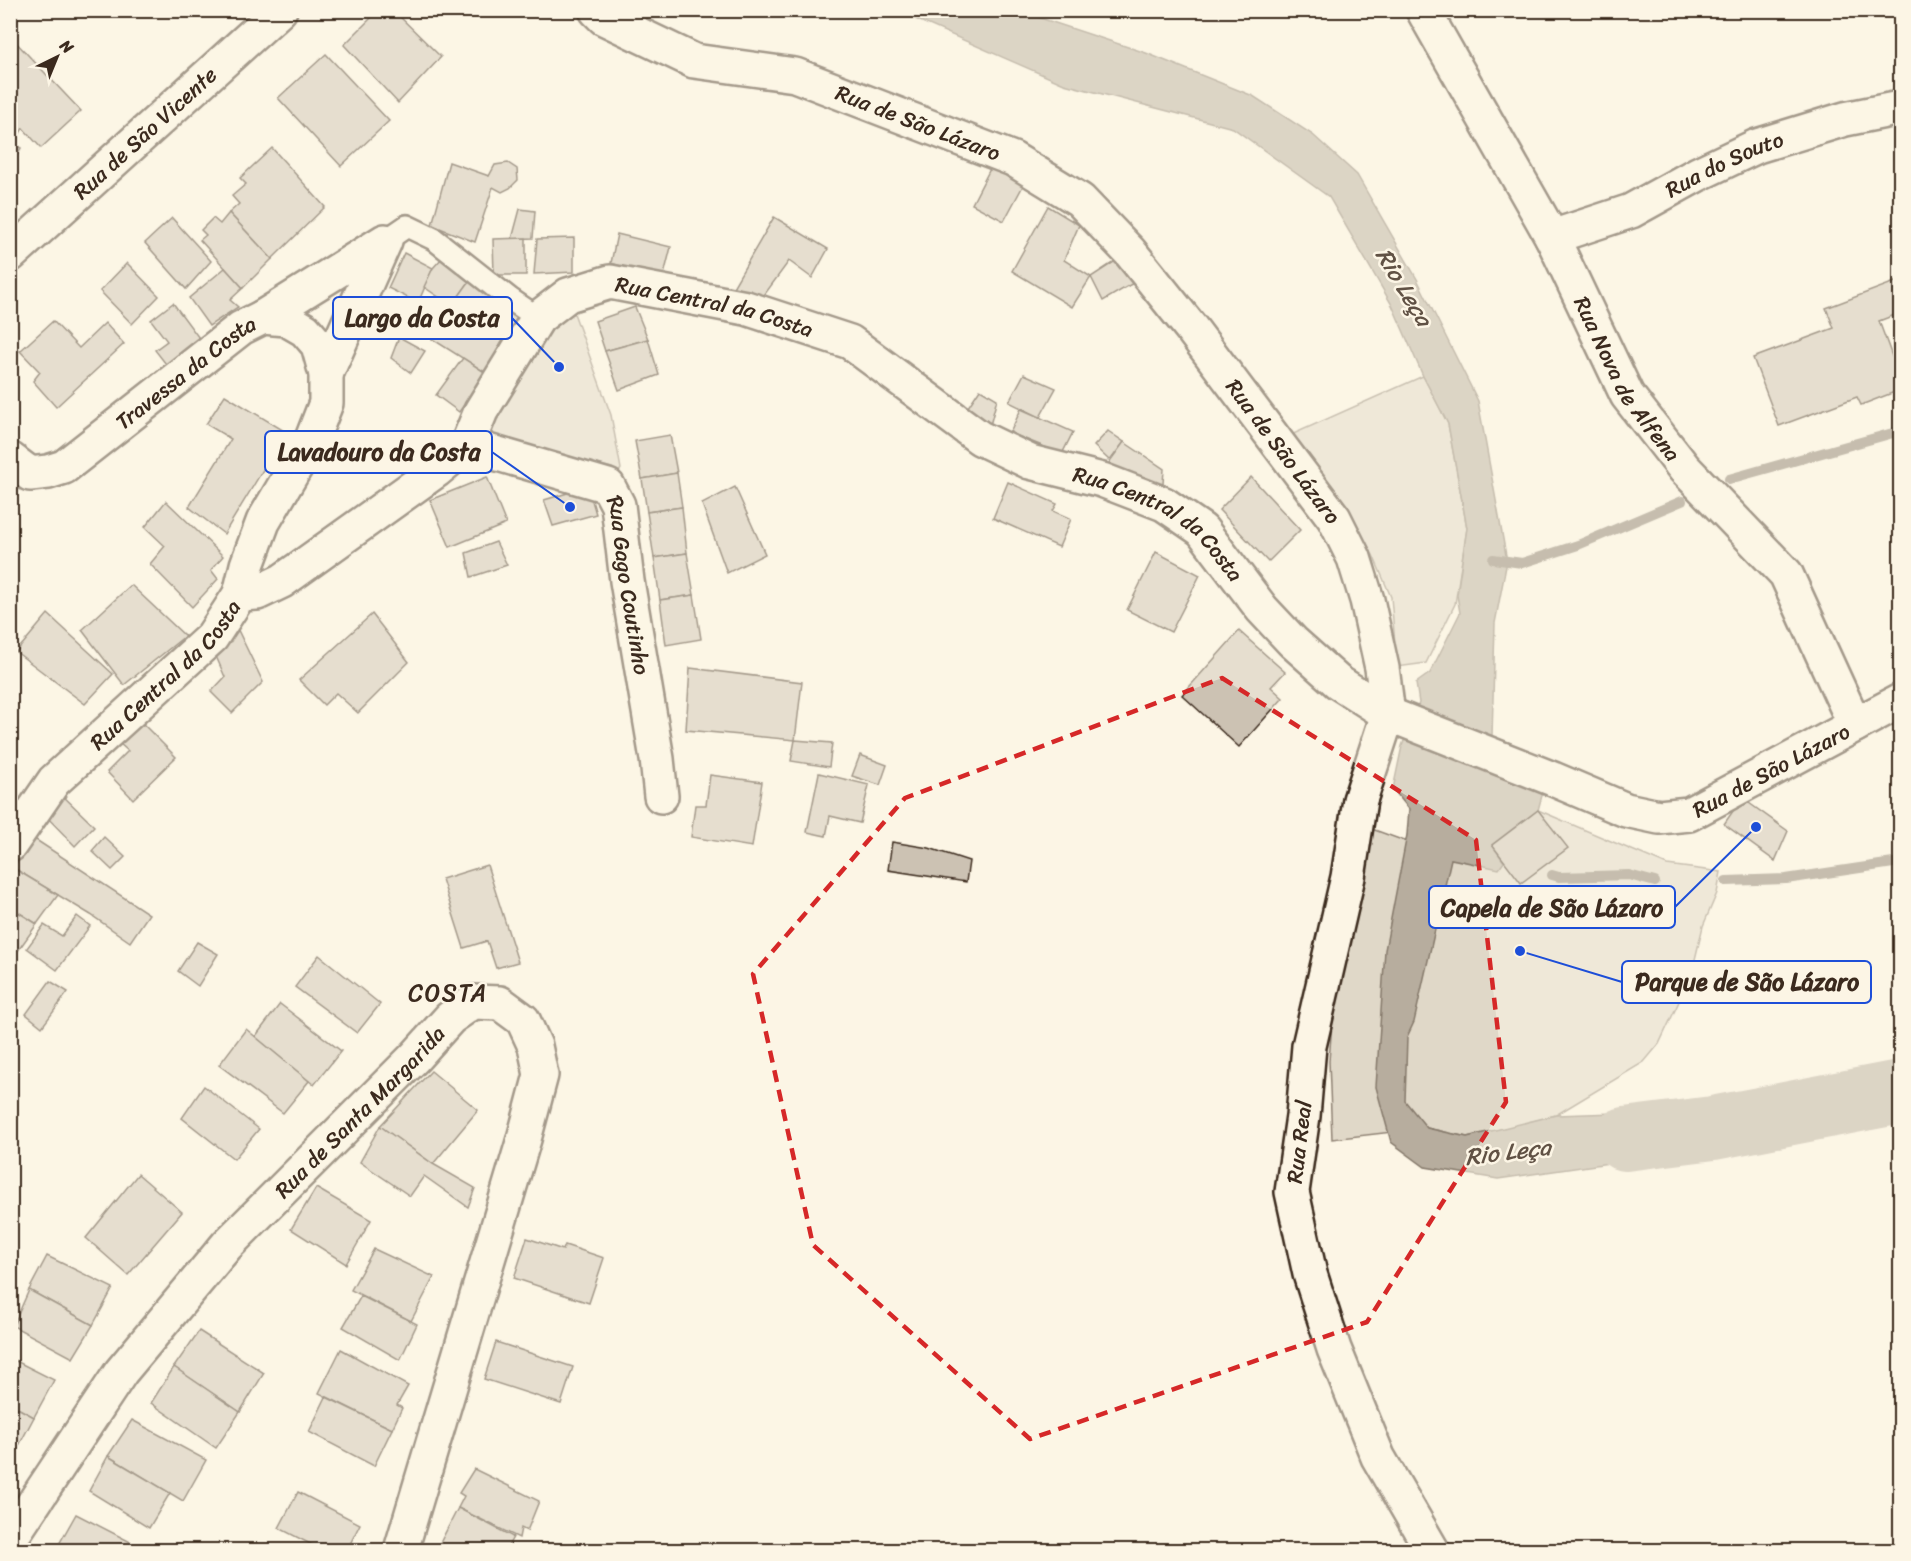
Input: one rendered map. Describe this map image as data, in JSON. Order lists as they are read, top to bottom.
{
  "streets": {
    "street": [
      "Rua de São Lázaro",
      "Rua de São Vicente",
      "Rua do Souto",
      "Rua Central da Costa",
      "Travessa da Costa",
      "Rua Nova de Alfena",
      "Rua Gago Coutinho",
      "Rua de Santa Margarida",
      "Rua Real"
    ]
  },
  "crossings": [
    ["Rua de São Lázaro", "Rua Central da Costa"],
    ["Rua de São Lázaro", "Rua Nova de Alfena"],
    ["Rua de São Lázaro", "Rua Real"],
    ["Rua do Souto", "Rua Nova de Alfena"],
    ["Rua Central da Costa", "Travessa da Costa"],
    ["Rua Central da Costa", "Rua Gago Coutinho"],
    ["Rua Central da Costa", "Rua Real"]
  ],
  "districts": ["COSTA"],
  "water": ["Rio Leça"],
  "places": [
    "Largo da Costa",
    "Lavadouro da Costa",
    "Capela de São Lázaro",
    "Parque de São Lázaro"
  ],
  "north": "top right"
}
